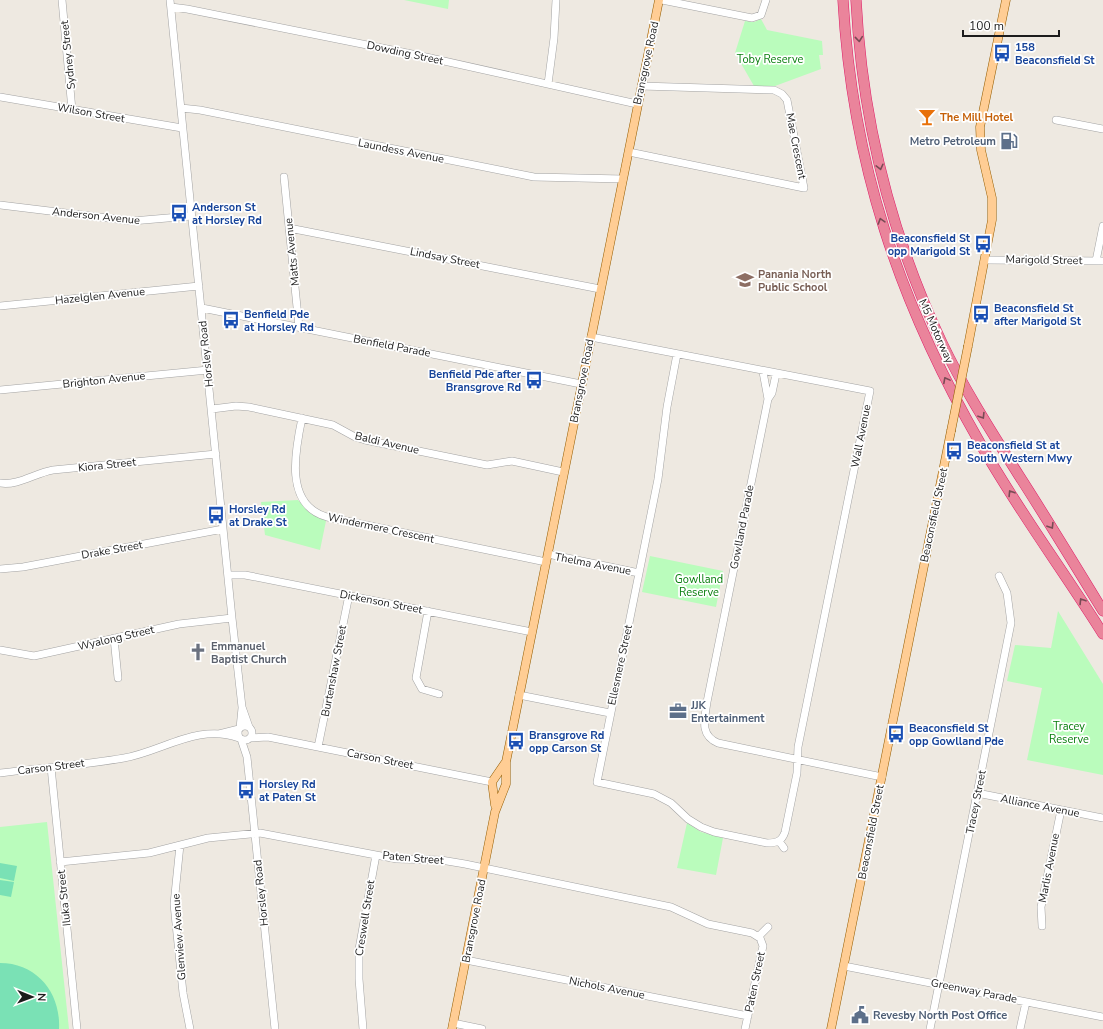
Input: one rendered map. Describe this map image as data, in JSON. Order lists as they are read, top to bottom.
{
  "streets": {
    "highway": ["M5 Motorway"],
    "main road": ["Bransgrove Road", "Beaconsfield Street"],
    "street": [
      "Dowding Street",
      "Sydney Street",
      "Wilson Street",
      "Mae Crescent",
      "Laundess Avenue",
      "Anderson Avenue",
      "Matts Avenue",
      "Lindsay Street",
      "Marigold Street",
      "Hazelglen Avenue",
      "Benfield Parade",
      "Horsley Road",
      "Brighton Avenue",
      "Wall Avenue",
      "Baldi Avenue",
      "Kiora Street",
      "Gowlland Parade",
      "Windermere Crescent",
      "Drake Street",
      "Thelma Avenue",
      "Dickenson Street",
      "Wyalong Street",
      "Ellesmere Street",
      "Burtenshaw Street",
      "Carson Street",
      "Tracey Street",
      "Alliance Avenue",
      "Paten Street",
      "Marlis Avenue",
      "Iluka Street",
      "Creswell Street",
      "Glenview Avenue",
      "Nichols Avenue",
      "Greenway Parade"
    ]
  },
  "crossings": [
    ["Dowding Street", "Bransgrove Road"],
    ["Dowding Street", "Horsley Road"],
    ["Sydney Street", "Wilson Street"],
    ["Bransgrove Road", "Mae Crescent"],
    ["Bransgrove Road", "Laundess Avenue"],
    ["Bransgrove Road", "Lindsay Street"],
    ["Bransgrove Road", "Benfield Parade"],
    ["Bransgrove Road", "Wall Avenue"],
    ["Bransgrove Road", "Baldi Avenue"],
    ["Bransgrove Road", "Windermere Crescent"],
    ["Bransgrove Road", "Thelma Avenue"],
    ["Bransgrove Road", "Dickenson Street"],
    ["Bransgrove Road", "Carson Street"],
    ["Bransgrove Road", "Paten Street"],
    ["Bransgrove Road", "Nichols Avenue"],
    ["Wilson Street", "Horsley Road"],
    ["Laundess Avenue", "Horsley Road"],
    ["Anderson Avenue", "Horsley Road"],
    ["Matts Avenue", "Lindsay Street"],
    ["Matts Avenue", "Benfield Parade"],
    ["Marigold Street", "Beaconsfield Street"],
    ["Hazelglen Avenue", "Horsley Road"],
    ["Benfield Parade", "Horsley Road"],
    ["Horsley Road", "Brighton Avenue"],
    ["Horsley Road", "Baldi Avenue"],
    ["Horsley Road", "Kiora Street"],
    ["Horsley Road", "Drake Street"],
    ["Horsley Road", "Dickenson Street"],
    ["Horsley Road", "Wyalong Street"],
    ["Horsley Road", "Carson Street"],
    ["Horsley Road", "Paten Street"],
    ["Wall Avenue", "Gowlland Parade"],
    ["Wall Avenue", "Ellesmere Street"],
    ["Baldi Avenue", "Windermere Crescent"],
    ["Beaconsfield Street", "Gowlland Parade"],
    ["Beaconsfield Street", "Greenway Parade"],
    ["Windermere Crescent", "Thelma Avenue"],
    ["Thelma Avenue", "Ellesmere Street"],
    ["Dickenson Street", "Burtenshaw Street"],
    ["Burtenshaw Street", "Carson Street"],
    ["Carson Street", "Iluka Street"],
    ["Tracey Street", "Alliance Avenue"],
    ["Tracey Street", "Greenway Parade"],
    ["Alliance Avenue", "Marlis Avenue"],
    ["Paten Street", "Iluka Street"],
    ["Paten Street", "Creswell Street"],
    ["Paten Street", "Glenview Avenue"],
    ["Paten Street", "Nichols Avenue"]
  ],
  "parks": ["Toby Reserve", "Gowlland Reserve", "Tracey Reserve"],
  "places": {
    "bus stop": [
      "158 Beaconsfield St",
      "Anderson St at Horsley Rd",
      "Beaconsfield St opp Marigold St",
      "Beaconsfield St after Marigold St",
      "Benfield Pde at Horsley Rd",
      "Benfield Pde after Bransgrove Rd",
      "Beaconsfield St at South Western Mwy",
      "Horsley Rd at Drake St",
      "Beaconsfield St opp Gowlland Pde",
      "Bransgrove Rd opp Carson St",
      "Horsley Rd at Paten St"
    ],
    "bar": ["The Mill Hotel"],
    "fuel station": ["Metro Petroleum"],
    "school or university": ["Panania North Public School"],
    "church": ["Emmanuel Baptist Church"],
    "office": ["JJK Entertainment"],
    "public building": ["Revesby North Post Office"]
  },
  "scale_bar": "100 m",
  "north": "right"
}
